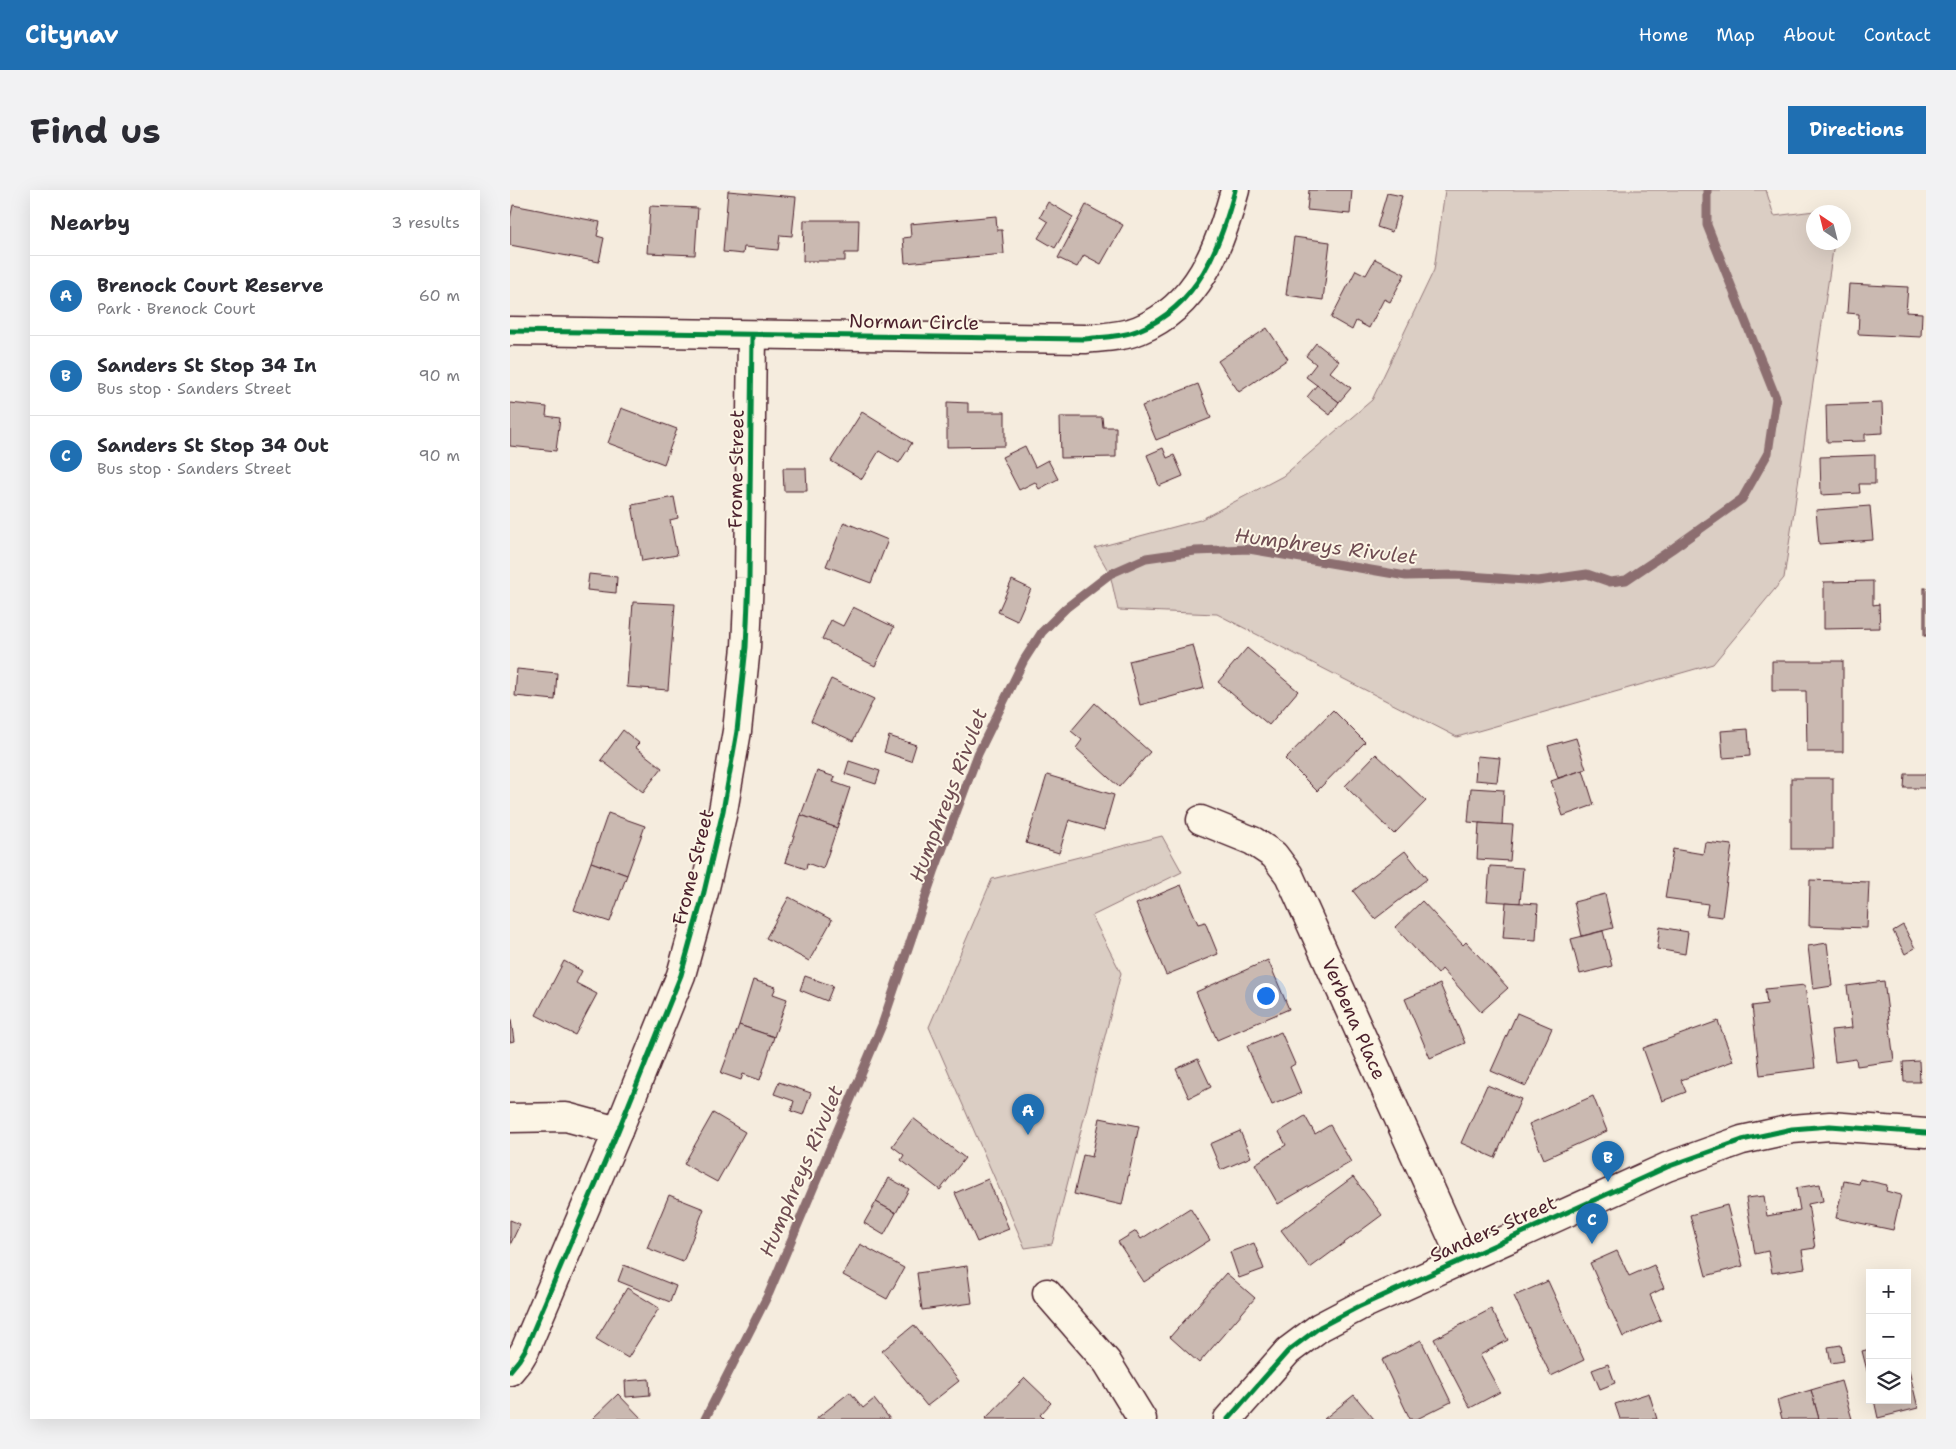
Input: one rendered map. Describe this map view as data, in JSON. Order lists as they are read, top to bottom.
{
  "streets": {
    "street": [
      "Norman Circle",
      "Frome Street",
      "Verbena Place",
      "Sanders Street"
    ]
  },
  "crossings": [
    ["Norman Circle", "Frome Street"],
    ["Verbena Place", "Sanders Street"]
  ],
  "water": ["Humphreys Rivulet"],
  "north": "top left",
  "page": {
    "header": "Citynav",
    "nav": [
      "Home",
      "Map",
      "About",
      "Contact"
    ],
    "buttons": "Directions",
    "title": "Find us",
    "heading": ["Nearby", "3 results"],
    "list": [
      {
        "mark": "A",
        "name": "Brenock Court Reserve",
        "note": "Park · Brenock Court",
        "value": "60 m"
      },
      {
        "mark": "B",
        "name": "Sanders St Stop 34 In",
        "note": "Bus stop · Sanders Street",
        "value": "90 m"
      },
      {
        "mark": "C",
        "name": "Sanders St Stop 34 Out",
        "note": "Bus stop · Sanders Street",
        "value": "90 m"
      }
    ],
    "pins": ["A", "B", "C"],
    "map_buttons": ["+", "−"]
  }
}
